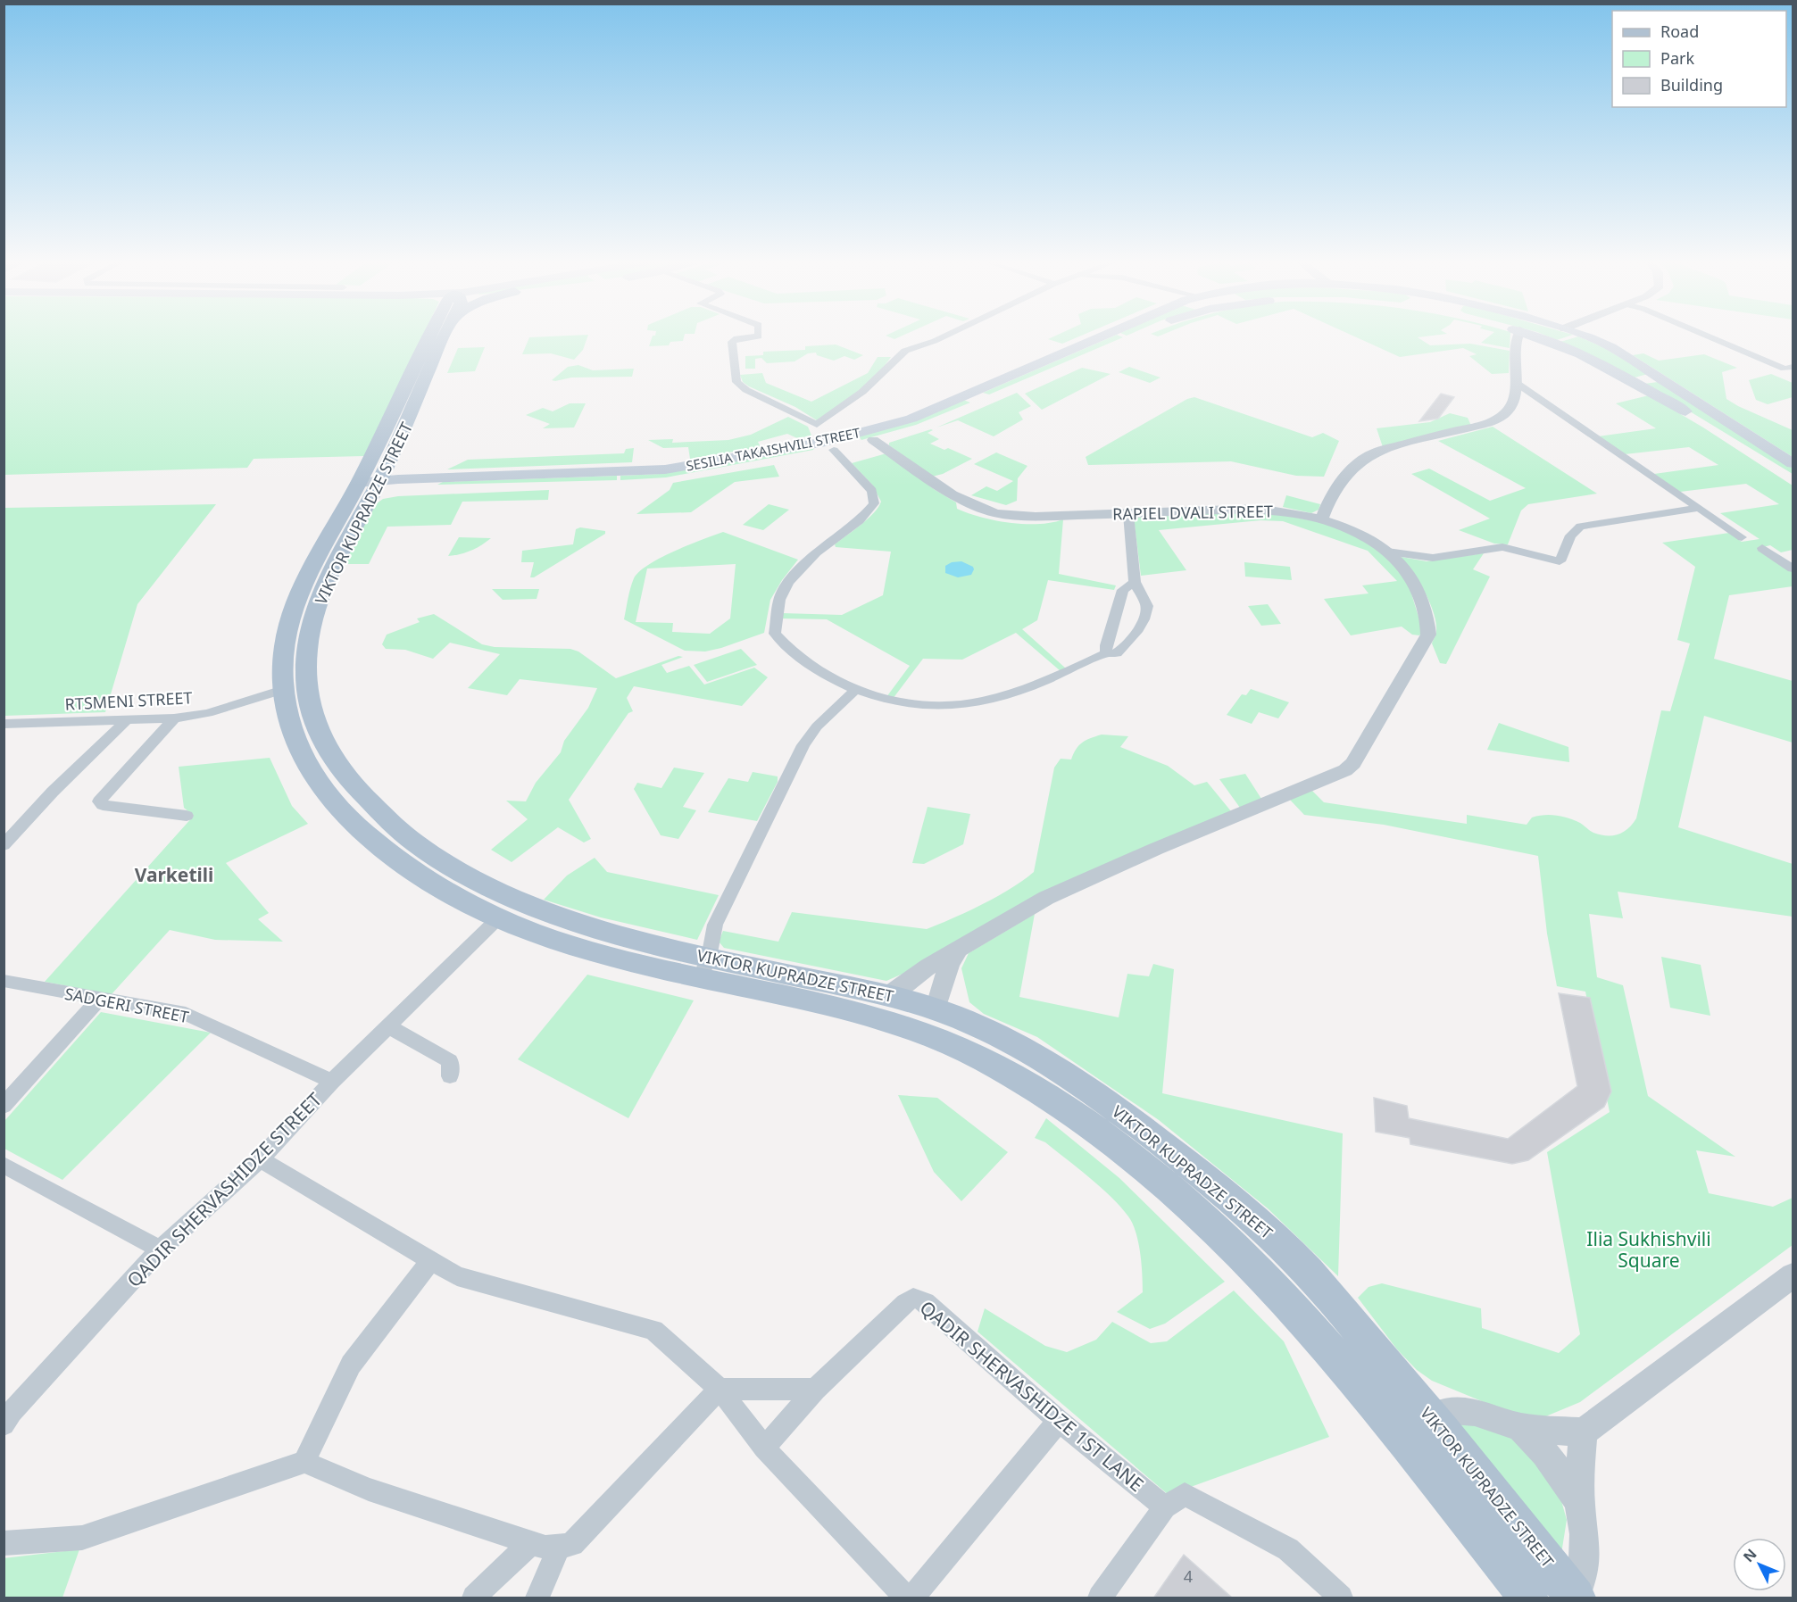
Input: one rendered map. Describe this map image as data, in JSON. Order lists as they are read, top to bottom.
{
  "streets": {
    "main road": ["SESILIA TAKAISHVILI STREET", "VIKTOR KUPRADZE STREET"],
    "street": [
      "RAPIEL DVALI STREET",
      "RTSMENI STREET",
      "SADGERI STREET",
      "QADIR SHERVASHIDZE STREET",
      "QADIR SHERVASHIDZE 1ST LANE"
    ]
  },
  "crossings": [
    ["SESILIA TAKAISHVILI STREET", "RAPIEL DVALI STREET"],
    ["SESILIA TAKAISHVILI STREET", "VIKTOR KUPRADZE STREET"],
    ["RAPIEL DVALI STREET", "VIKTOR KUPRADZE STREET"],
    ["VIKTOR KUPRADZE STREET", "RTSMENI STREET"],
    ["VIKTOR KUPRADZE STREET", "QADIR SHERVASHIDZE STREET"],
    ["SADGERI STREET", "QADIR SHERVASHIDZE STREET"]
  ],
  "districts": ["Varketili"],
  "parks": ["Ilia Sukhishvili Square"],
  "house_numbers": ["4"],
  "legend": ["Road", "Park", "Building"],
  "north": "top left"
}
